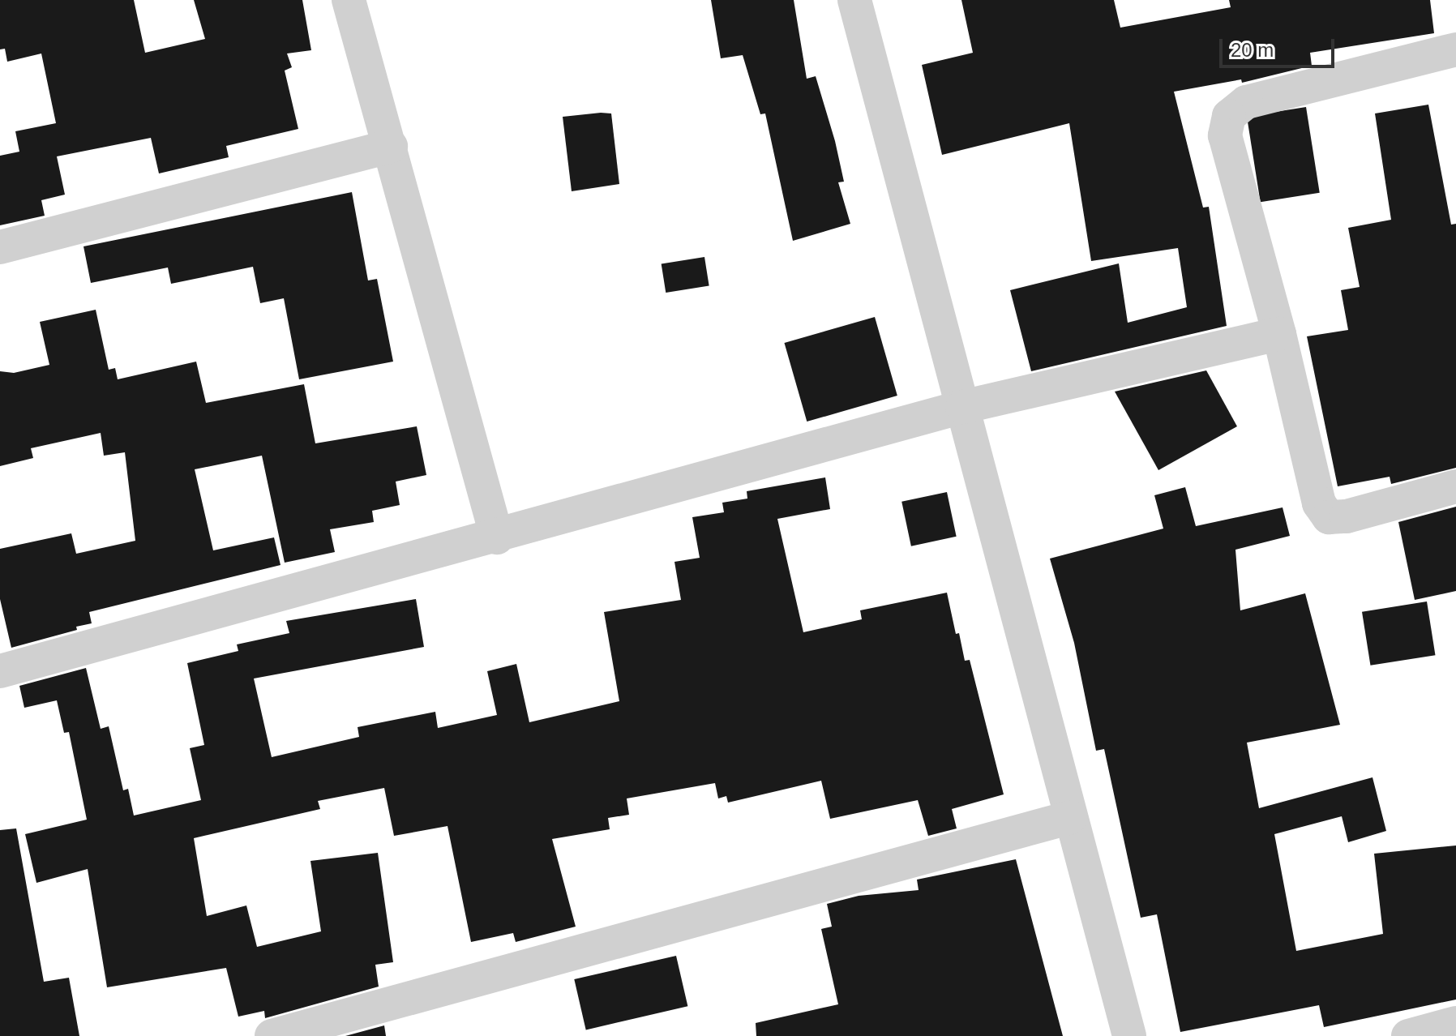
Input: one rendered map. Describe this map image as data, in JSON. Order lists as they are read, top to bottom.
{
  "scale_bar": "20 m"
}
